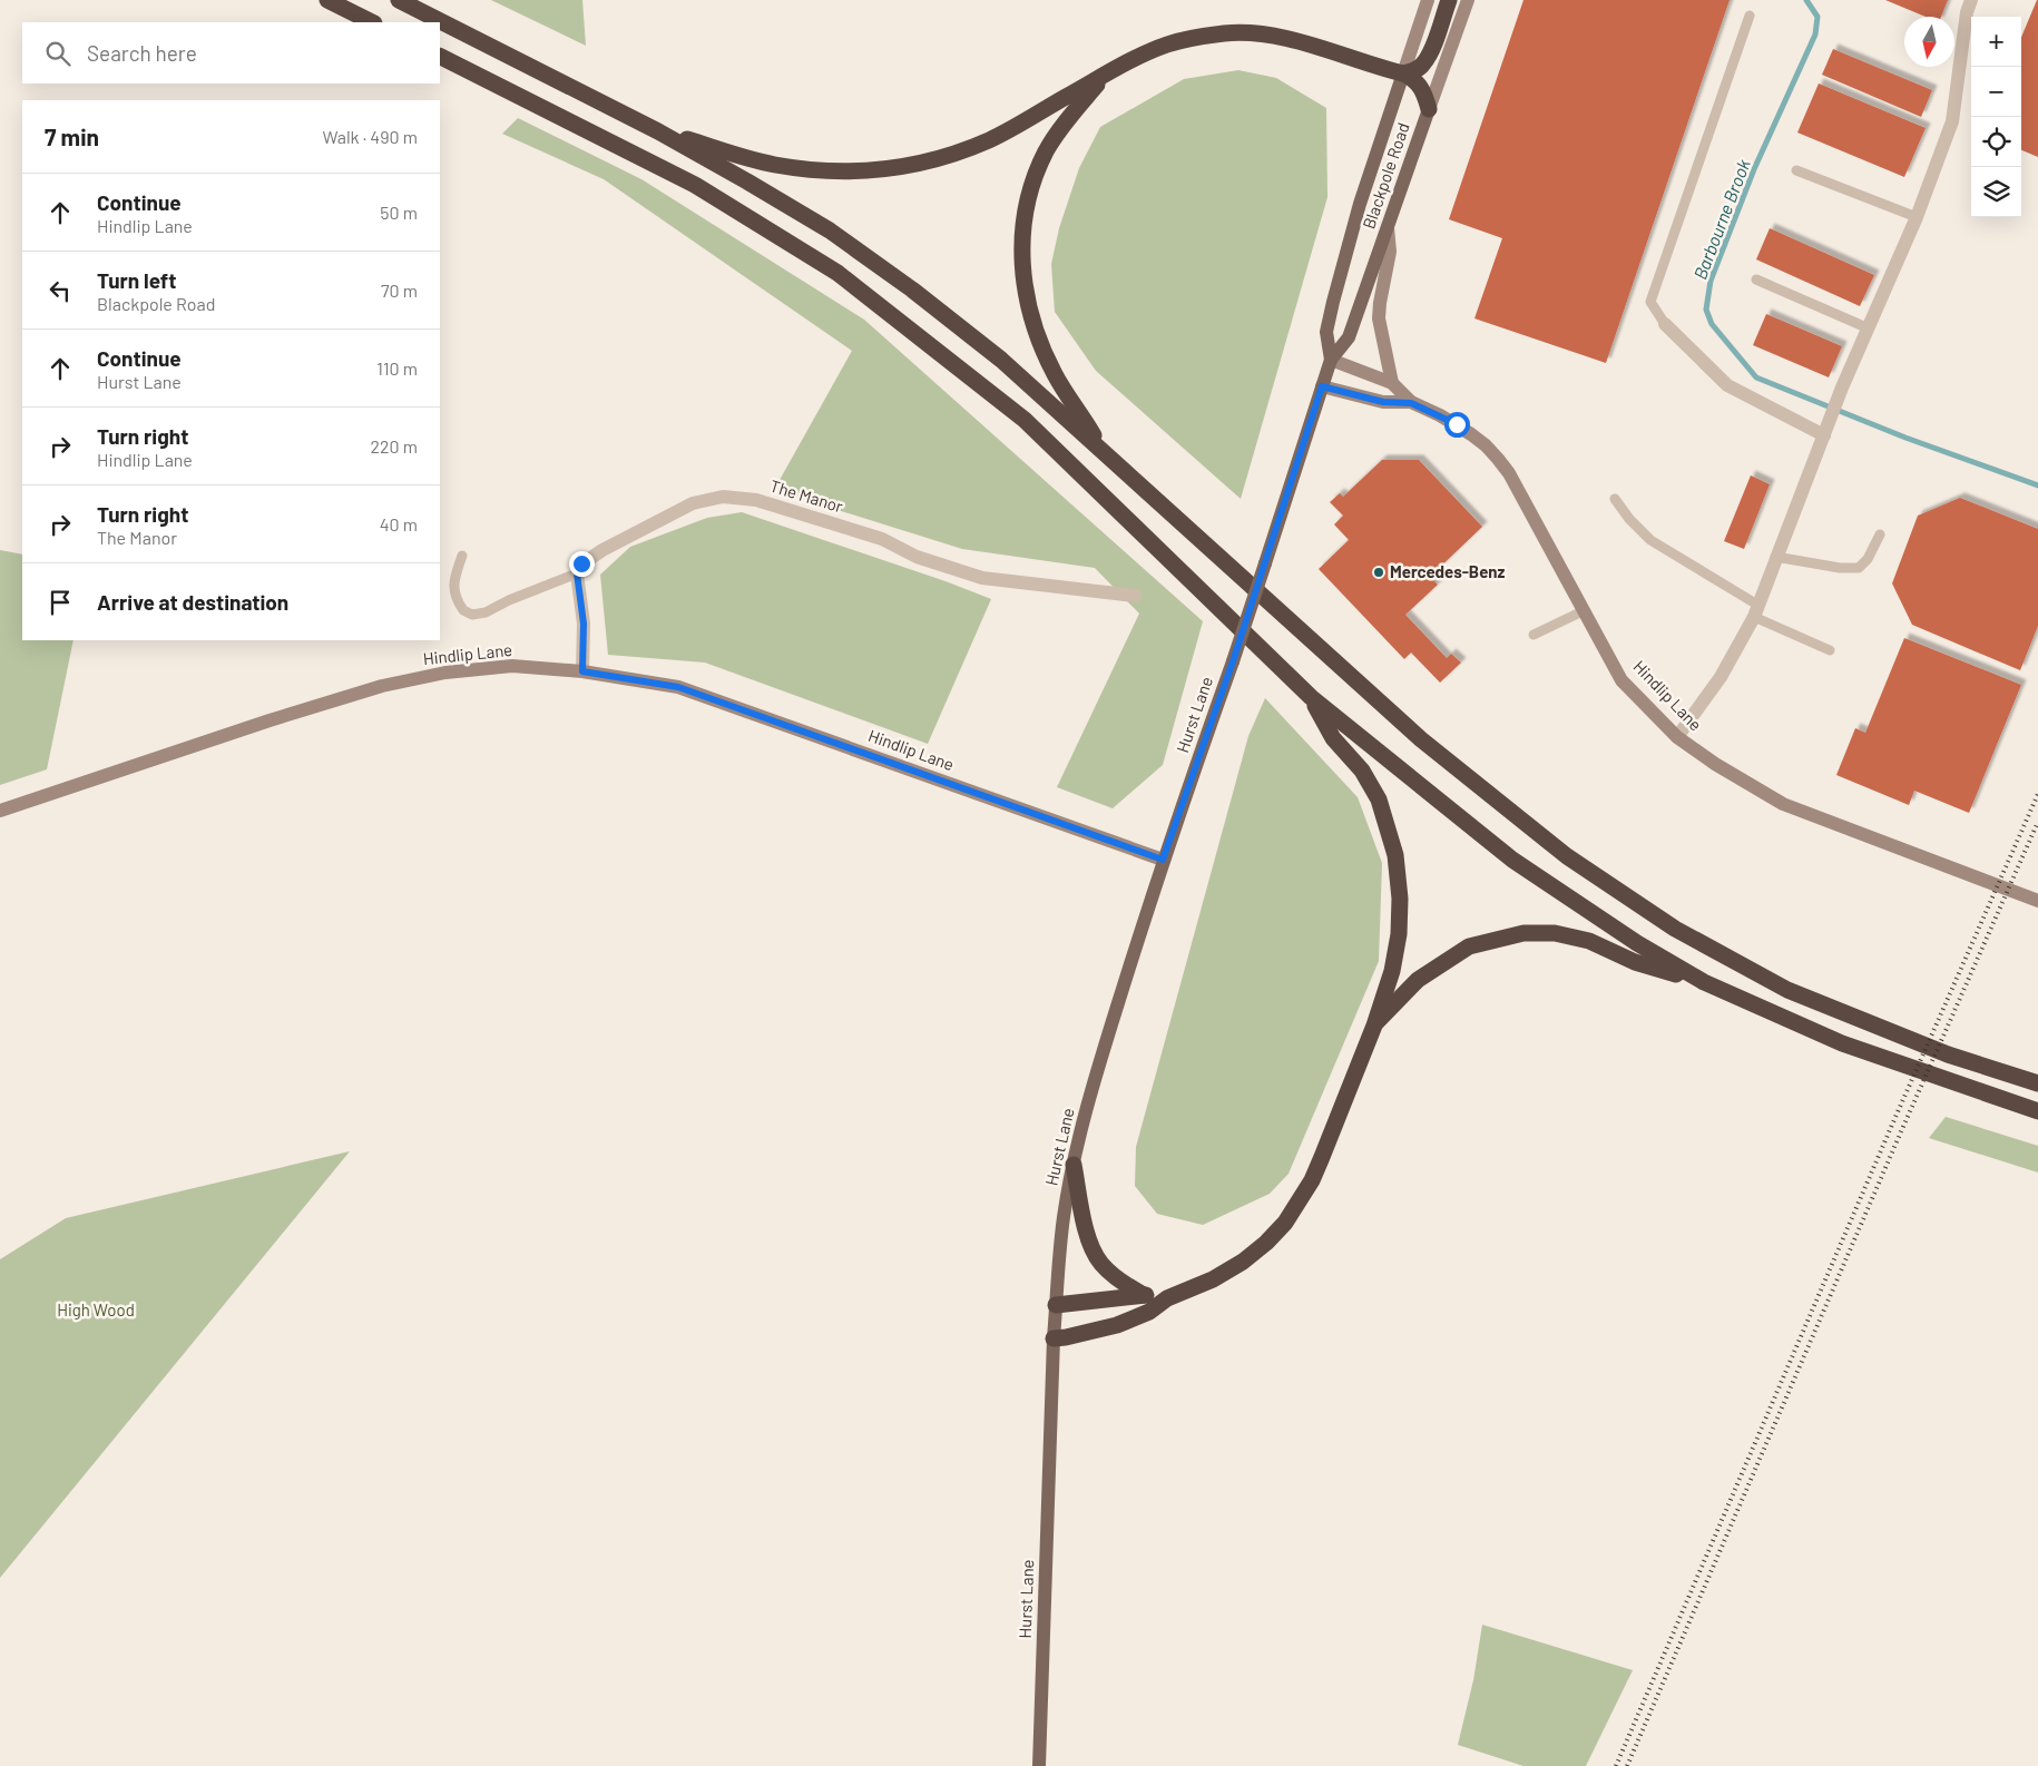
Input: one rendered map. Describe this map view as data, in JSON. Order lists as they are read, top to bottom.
{
  "streets": {
    "main road": ["Blackpole Road", "Hurst Lane"],
    "street": ["The Manor", "Hindlip Lane"]
  },
  "crossings": [
    ["Blackpole Road", "Hindlip Lane"],
    ["Blackpole Road", "Hurst Lane"],
    ["Hindlip Lane", "Hurst Lane"]
  ],
  "water": ["Barbourne Brook"],
  "parks": ["High Wood"],
  "places": ["Mercedes-Benz"],
  "north": "bottom",
  "page": {
    "map_buttons": ["+", "−"],
    "search": "Search here",
    "heading": ["7 min", "Walk · 490 m"],
    "list": [
      ["Continue", "Hindlip Lane", "50 m"],
      ["Turn left", "Blackpole Road", "70 m"],
      ["Continue", "Hurst Lane", "110 m"],
      ["Turn right", "Hindlip Lane", "220 m"],
      ["Turn right", "The Manor", "40 m"],
      "Arrive at destination"
    ]
  }
}
